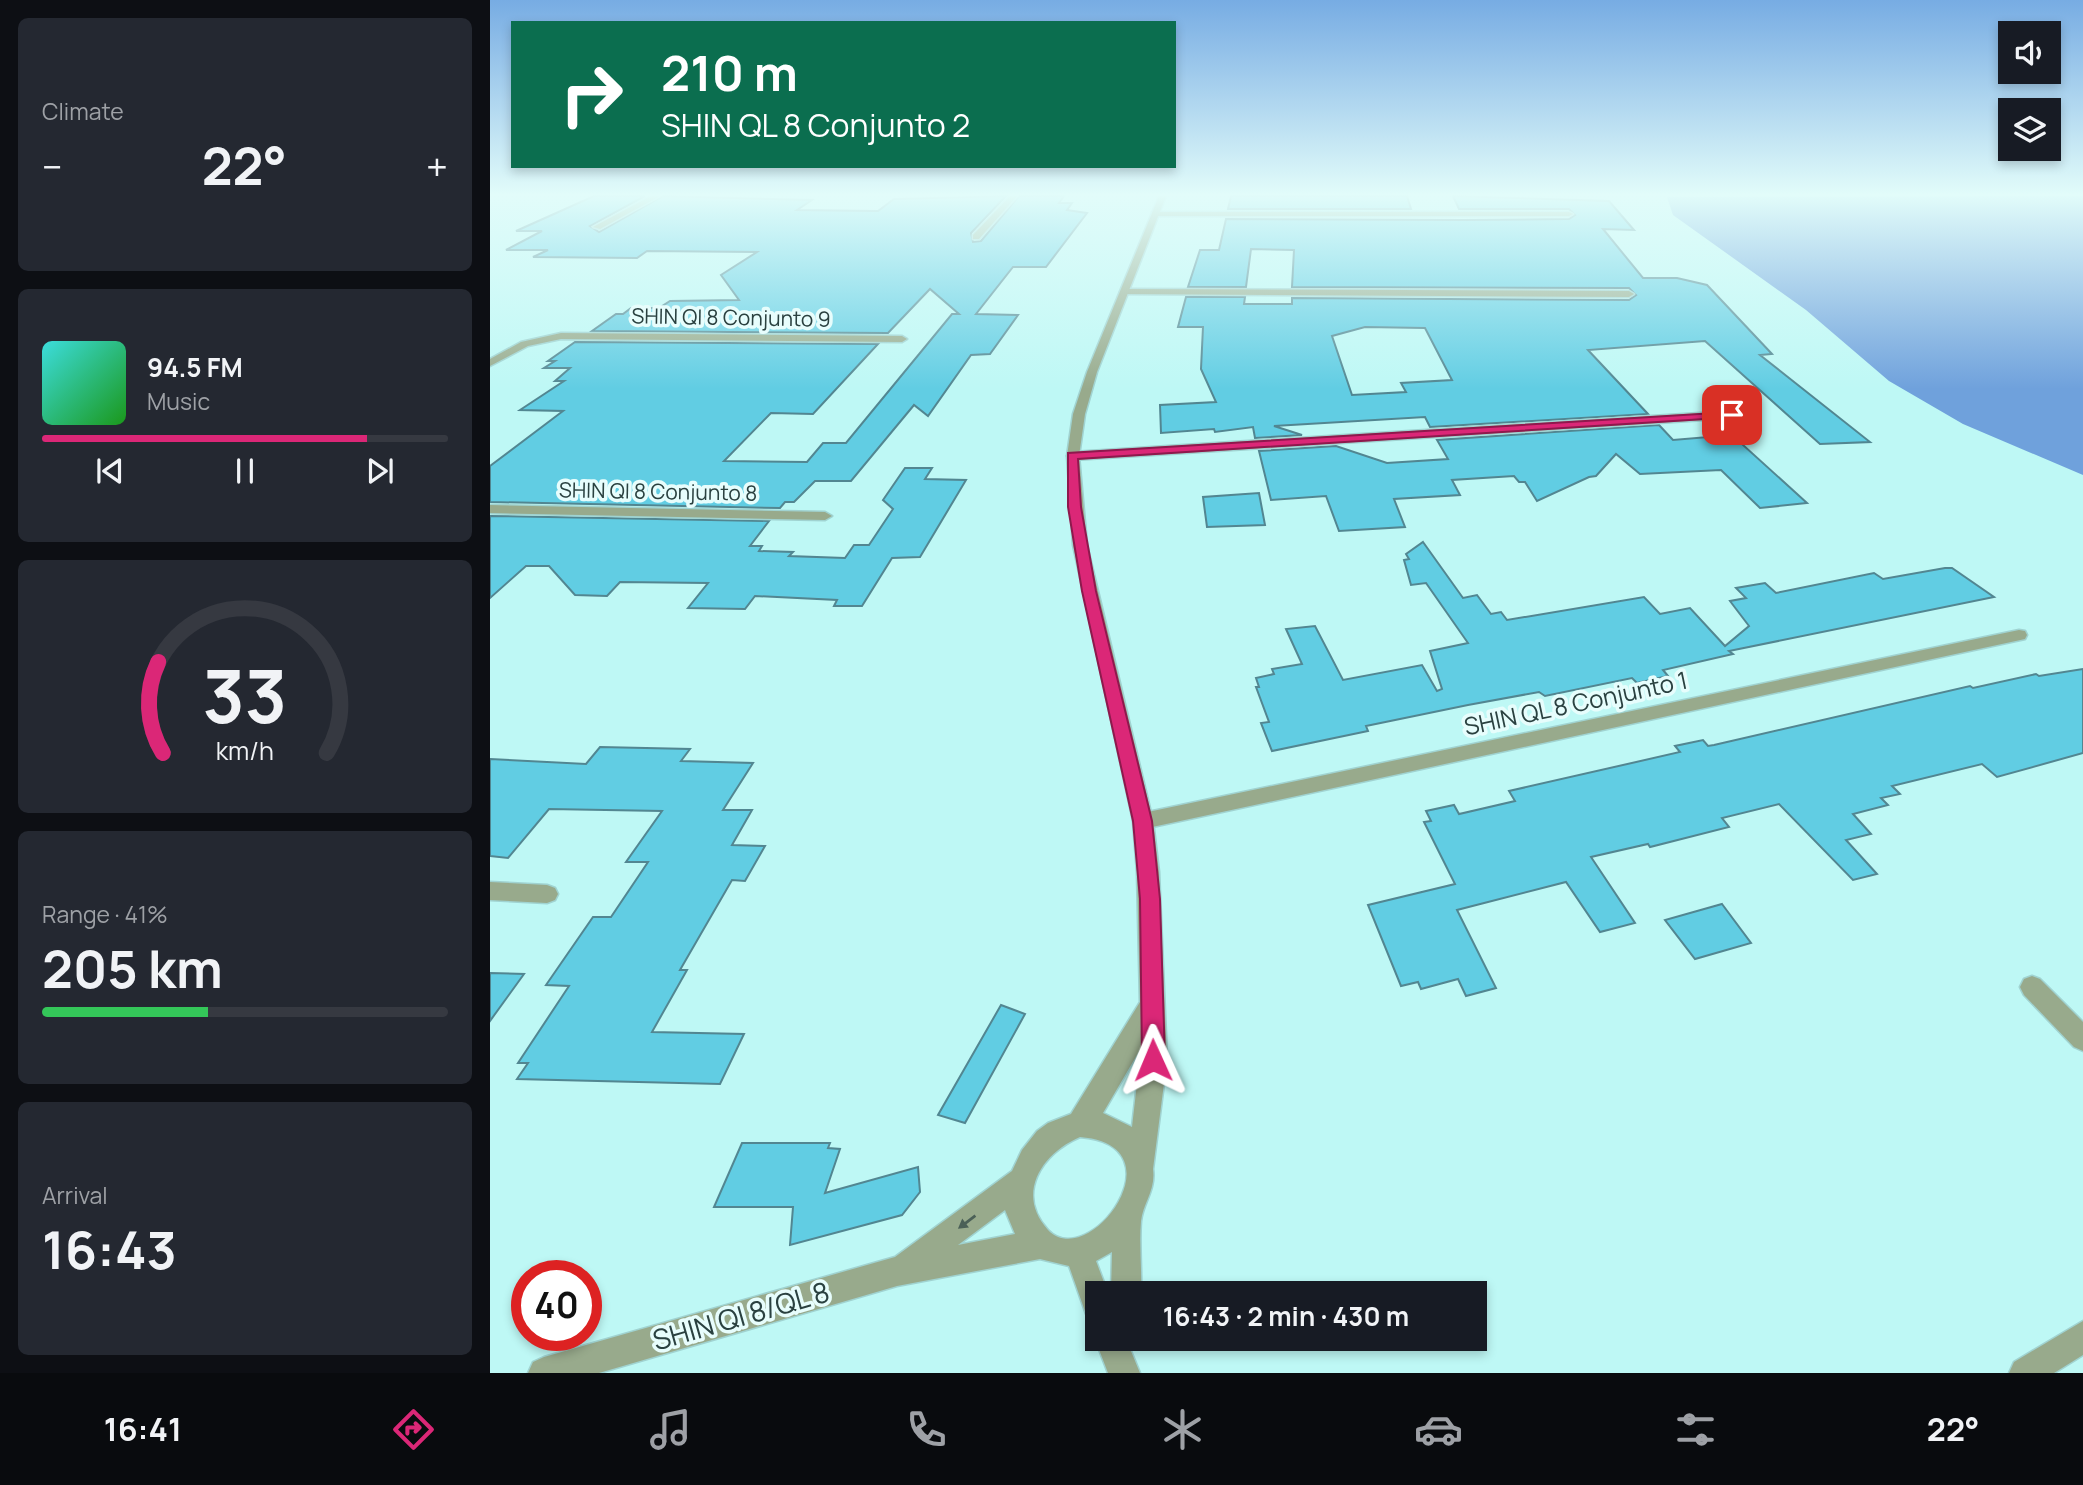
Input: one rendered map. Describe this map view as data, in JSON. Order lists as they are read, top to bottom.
{
  "streets": {
    "street": [
      "SHIN QI 8 Conjunto 9",
      "SHIN QI 8 Conjunto 8",
      "SHIN QL 8 Conjunto 1",
      "SHIN QI 8/QL 8"
    ]
  },
  "page": {
    "tile": [
      "Climate",
      ["Range · 41%", "205 km"],
      ["Arrival", "16:43"]
    ],
    "turn": ["210 m", "SHIN QL 8 Conjunto 2"],
    "heat": ["−", "22°", "+"],
    "song": ["94.5 FM", "Music"],
    "limit": "40",
    "trip": "16:43 · 2 min · 430 m",
    "tabs": ["16:41", "22°"],
    "gauge": ["33", "km/h"]
  }
}
